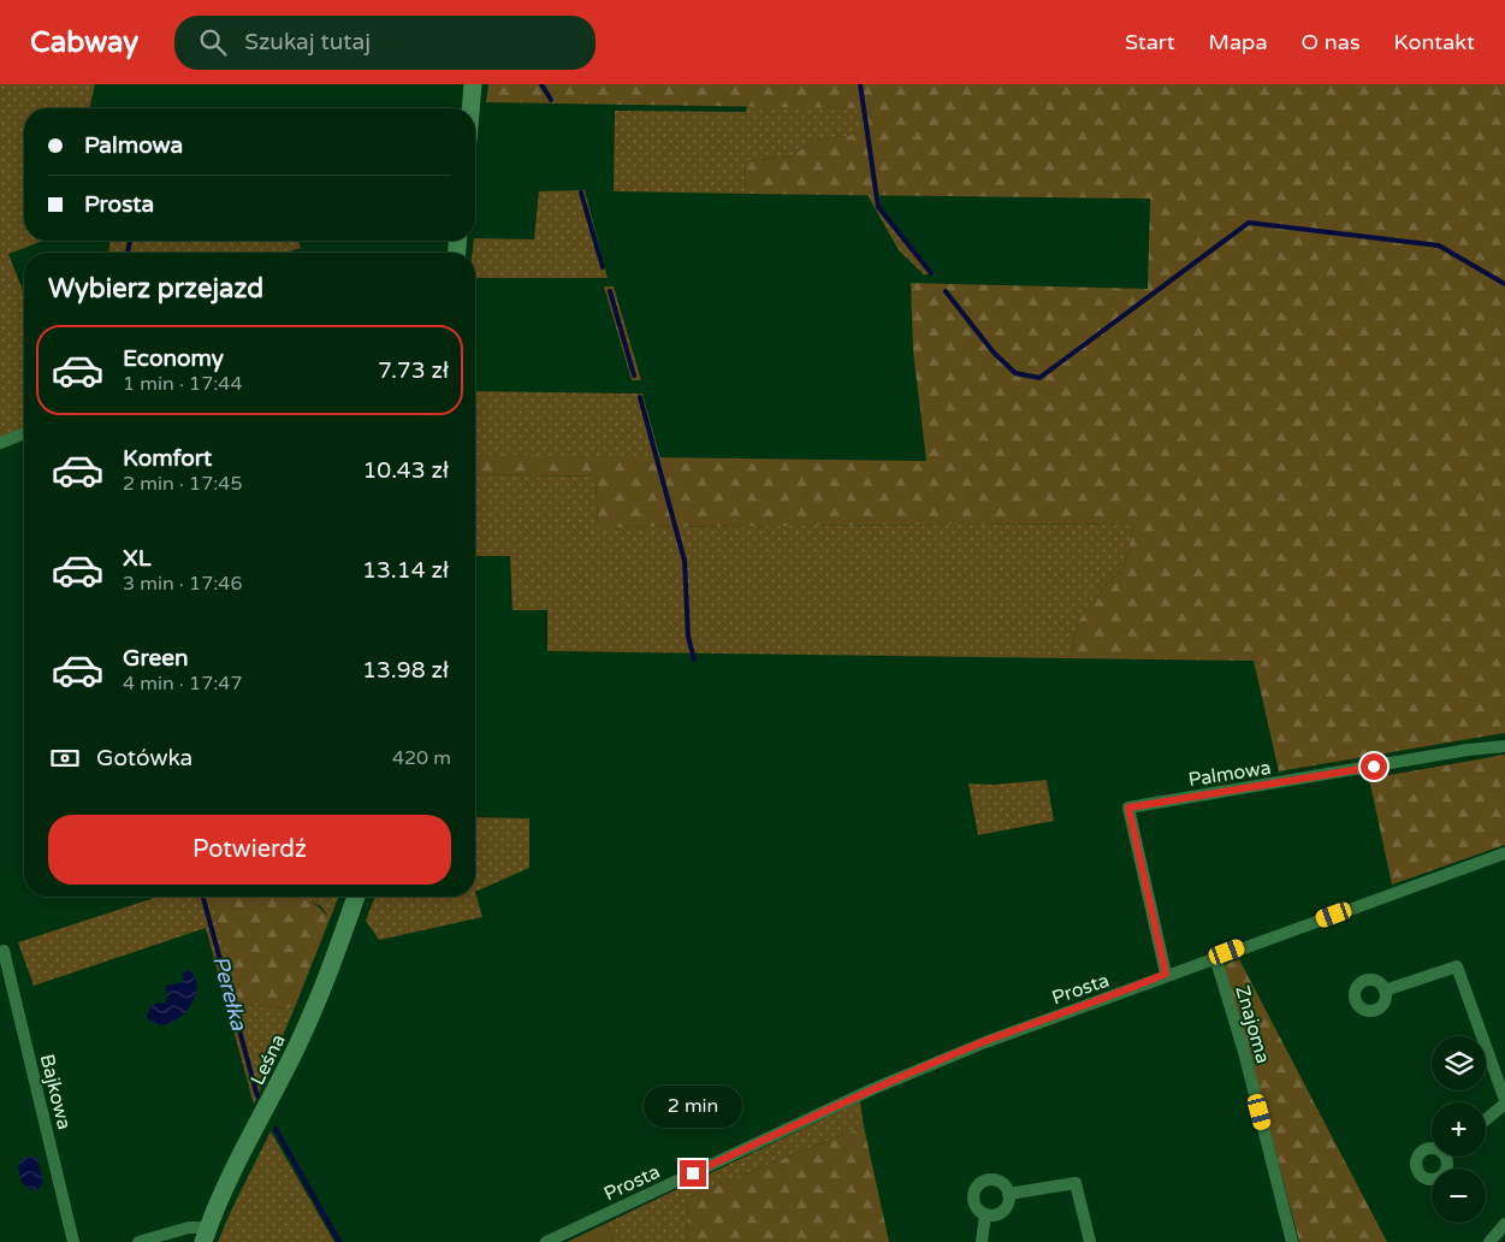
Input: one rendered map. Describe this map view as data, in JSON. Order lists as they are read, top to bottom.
{
  "streets": {
    "street": [
      "Palmowa",
      "Prosta",
      "Znajoma",
      "Leśna",
      "Bajkowa"
    ]
  },
  "crossings": [
    ["Palmowa", "Prosta"],
    ["Prosta", "Znajoma"]
  ],
  "water": ["Perełka"],
  "page": {
    "header": "Cabway",
    "search": "Szukaj tutaj",
    "nav": [
      "Start",
      "Mapa",
      "O nas",
      "Kontakt"
    ],
    "banner": ["Palmowa", "Prosta"],
    "heading": "Wybierz przejazd",
    "list": [
      {
        "name": "Economy",
        "note": "1 min · 17:44",
        "value": "7.73 zł"
      },
      {
        "name": "Komfort",
        "note": "2 min · 17:45",
        "value": "10.43 zł"
      },
      {
        "name": "XL",
        "note": "3 min · 17:46",
        "value": "13.14 zł"
      },
      {
        "name": "Green",
        "note": "4 min · 17:47",
        "value": "13.98 zł"
      }
    ],
    "pay": ["Gotówka", "420 m"],
    "buttons": "Potwierdź",
    "map_buttons": ["+", "−"],
    "bubble": "2 min"
  }
}
